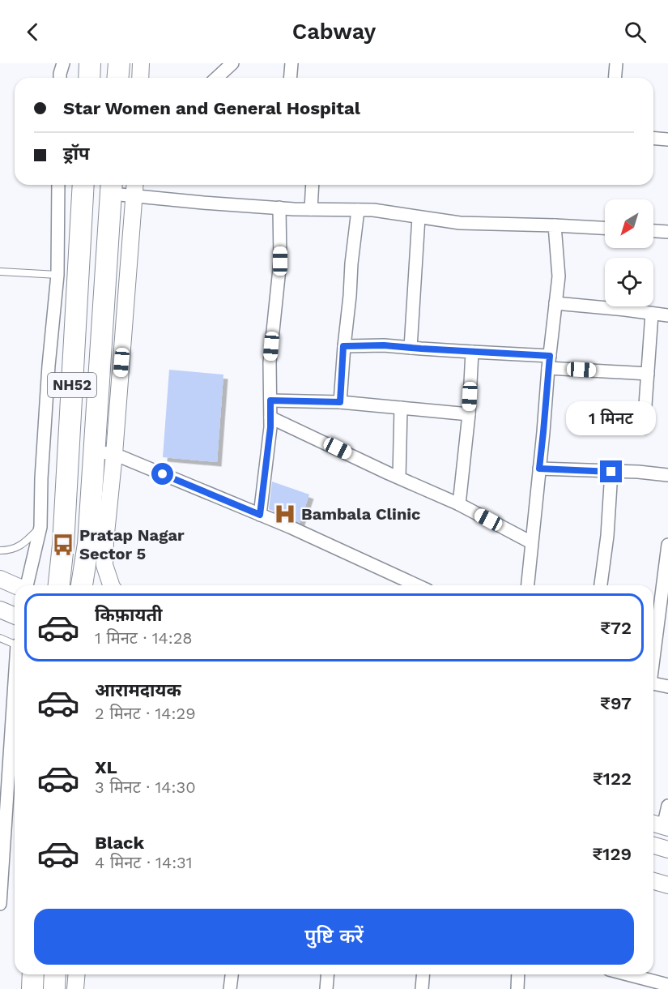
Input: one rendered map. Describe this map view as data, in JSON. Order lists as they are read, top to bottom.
{
  "streets": {
    "highway": ["NH52"]
  },
  "places": {
    "hospital": ["Bambala Clinic"],
    "bus stop": ["Pratap Nagar Sector 5"]
  },
  "north": "bottom left",
  "page": {
    "header": "Cabway",
    "banner": ["Star Women and General Hospital", "ड्रॉप"],
    "bubble": "1 मिनट",
    "list": [
      {
        "name": "किफ़ायती",
        "note": "1 मिनट · 14:28",
        "value": "₹72"
      },
      {
        "name": "आरामदायक",
        "note": "2 मिनट · 14:29",
        "value": "₹97"
      },
      {
        "name": "XL",
        "note": "3 मिनट · 14:30",
        "value": "₹122"
      },
      {
        "name": "Black",
        "note": "4 मिनट · 14:31",
        "value": "₹129"
      }
    ],
    "buttons": "पुष्टि करें"
  }
}
